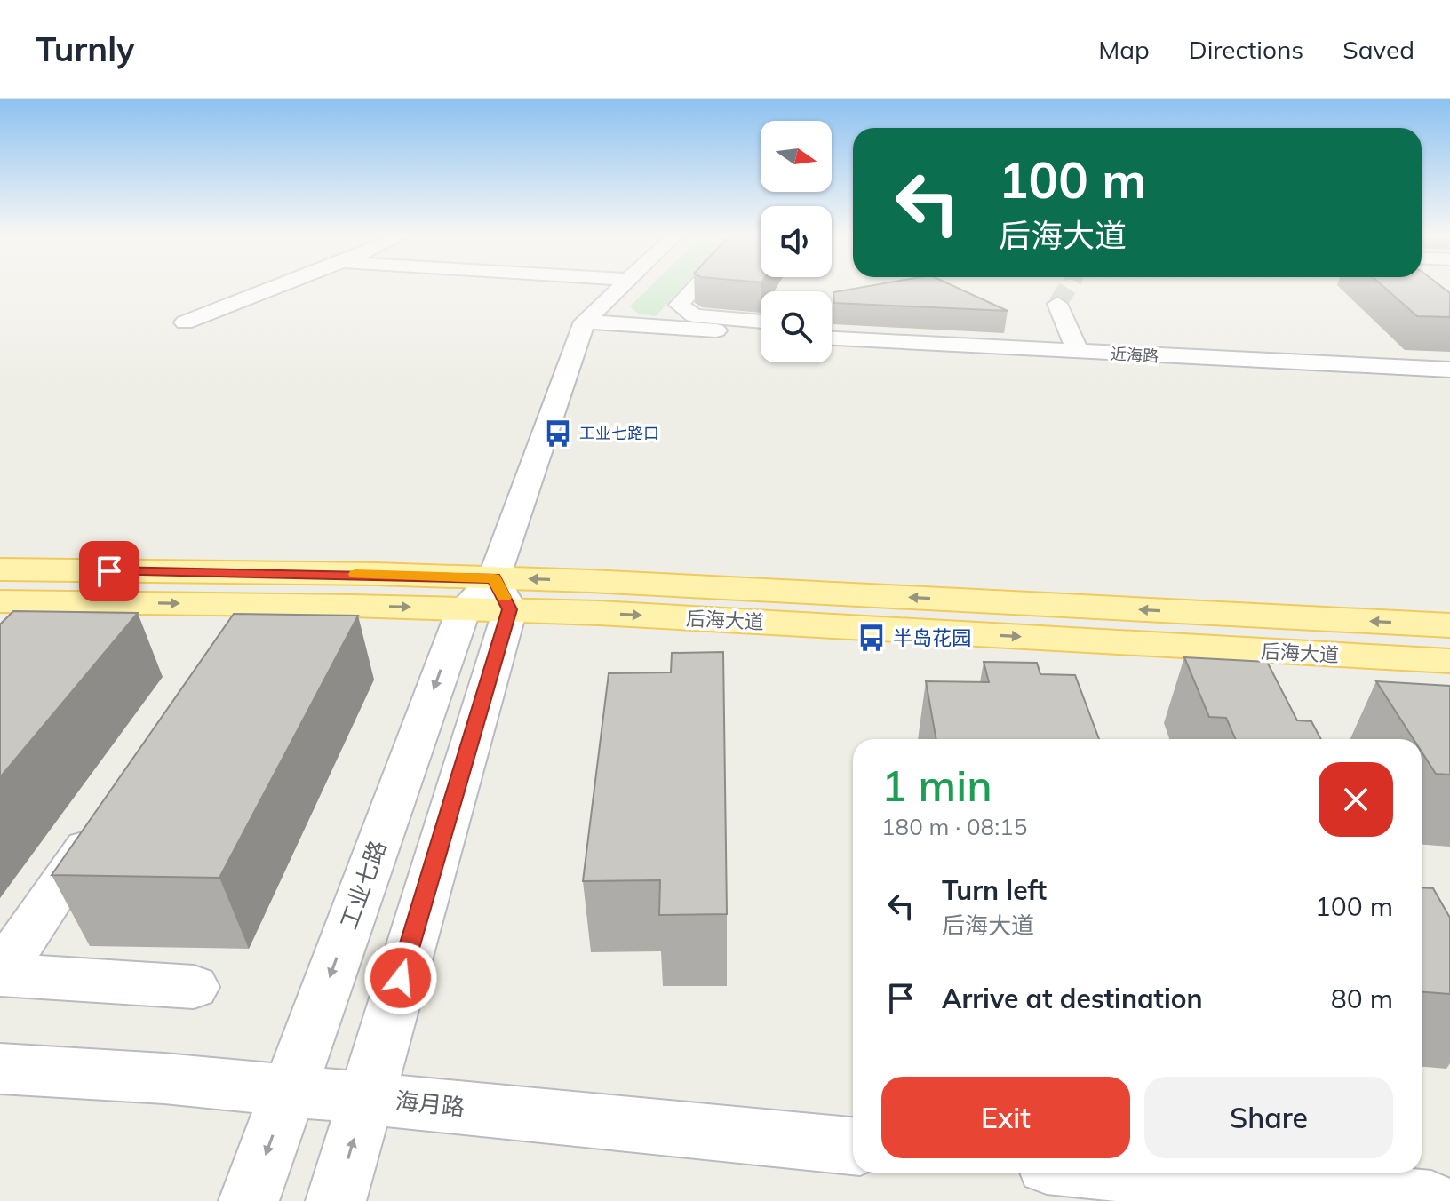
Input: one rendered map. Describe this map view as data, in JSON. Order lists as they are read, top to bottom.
{
  "streets": {
    "main road": ["后海大道"],
    "street": ["近海路", "工业七路", "海月路"]
  },
  "crossings": [
    ["后海大道", "工业七路"],
    ["工业七路", "海月路"]
  ],
  "places": {
    "bus stop": ["工业七路口", "半岛花园"]
  },
  "north": "right",
  "page": {
    "header": "Turnly",
    "nav": ["Map", "Directions", "Saved"],
    "turn": ["100 m", "后海大道"],
    "heading": ["1 min", "180 m · 08:15"],
    "list": [
      {
        "name": "Turn left",
        "note": "后海大道",
        "value": "100 m"
      },
      {
        "name": "Arrive at destination",
        "value": "80 m"
      }
    ],
    "buttons": ["Exit", "Share"]
  }
}
